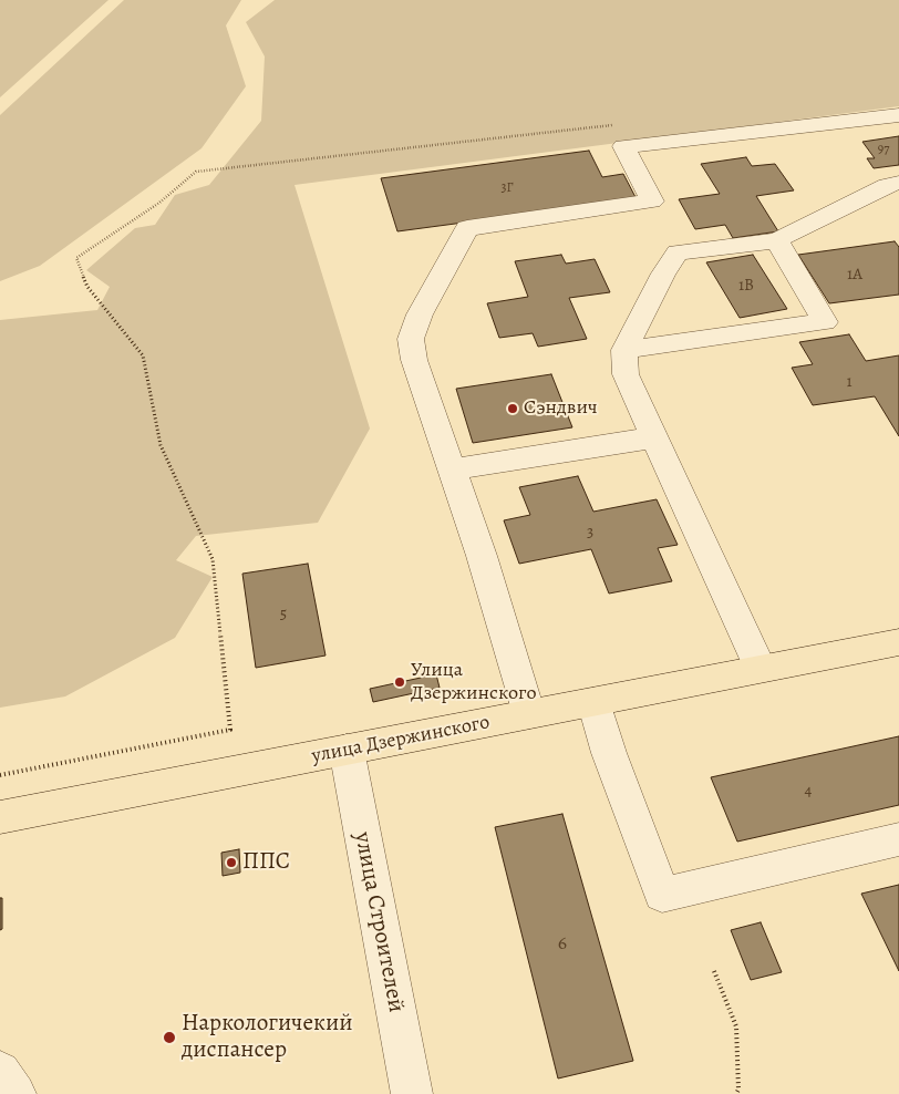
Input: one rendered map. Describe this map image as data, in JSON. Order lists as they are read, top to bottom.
{
  "streets": {
    "main road": ["улица Дзержинского"],
    "street": ["улица Строителей"]
  },
  "crossings": [
    ["улица Дзержинского", "улица Строителей"]
  ],
  "places": [
    "Сэндвич",
    "Улица Дзержинского",
    "ППС",
    "Наркологичекий диспансер"
  ],
  "house_numbers": [
    "97",
    "3Г",
    "1А",
    "1В",
    "1",
    "3",
    "5",
    "4",
    "6"
  ]
}
